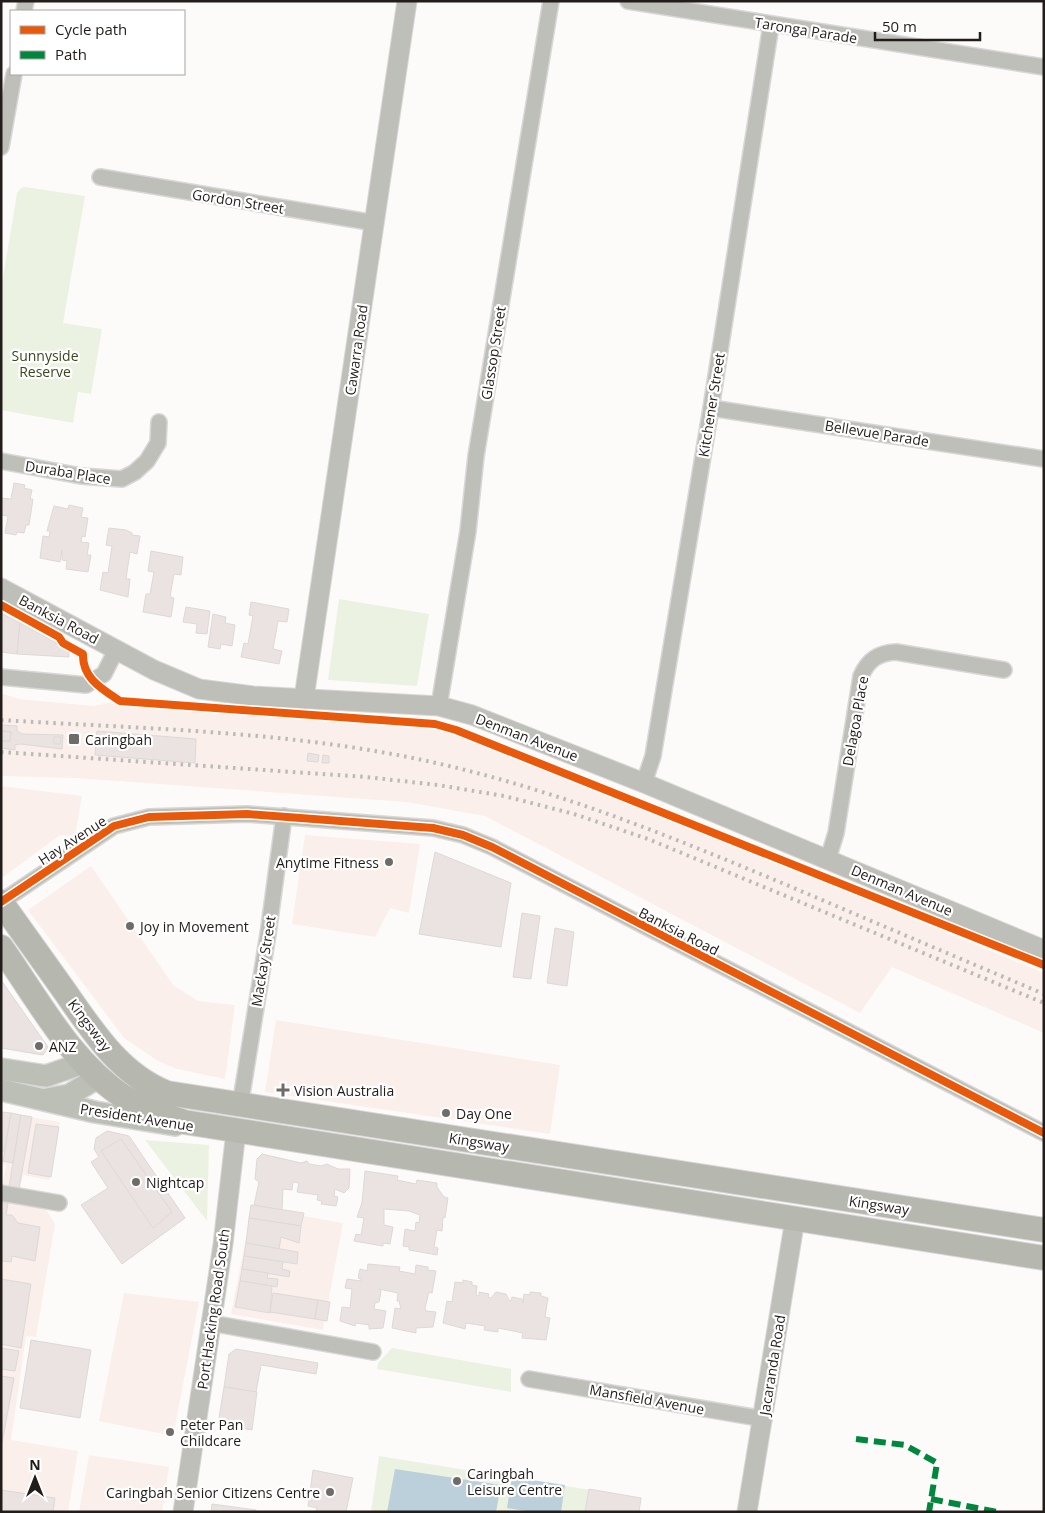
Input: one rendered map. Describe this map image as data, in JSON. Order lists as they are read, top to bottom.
{
  "streets": {
    "main road": ["Kingsway", "President Avenue", "Port Hacking Road South"],
    "street": [
      "Taronga Parade",
      "Gordon Street",
      "Cawarra Road",
      "Glassop Street",
      "Kitchener Street",
      "Bellevue Parade",
      "Duraba Place",
      "Banksia Road",
      "Delagoa Place",
      "Denman Avenue",
      "Hay Avenue",
      "Mackay Street",
      "Jacaranda Road",
      "Mansfield Avenue"
    ]
  },
  "crossings": [
    ["Taronga Parade", "Kitchener Street"],
    ["Gordon Street", "Cawarra Road"],
    ["Cawarra Road", "Denman Avenue"],
    ["Glassop Street", "Denman Avenue"],
    ["Kitchener Street", "Bellevue Parade"],
    ["Kitchener Street", "Denman Avenue"],
    ["Banksia Road", "Denman Avenue"],
    ["Banksia Road", "Hay Avenue"],
    ["Banksia Road", "Mackay Street"],
    ["Delagoa Place", "Denman Avenue"],
    ["Hay Avenue", "Mackay Street"],
    ["Hay Avenue", "Kingsway"],
    ["Mackay Street", "Kingsway"],
    ["Mackay Street", "Port Hacking Road South"],
    ["Kingsway", "President Avenue"],
    ["Kingsway", "Port Hacking Road South"],
    ["Kingsway", "Jacaranda Road"],
    ["President Avenue", "Port Hacking Road South"],
    ["Jacaranda Road", "Mansfield Avenue"]
  ],
  "parks": ["Sunnyside Reserve"],
  "places": {
    "transit": ["Caringbah"],
    "other": [
      "Anytime Fitness",
      "Joy in Movement",
      "ANZ",
      "Day One",
      "Nightcap",
      "Peter Pan Childcare",
      "Caringbah Leisure Centre",
      "Caringbah Senior Citizens Centre"
    ],
    "health": ["Vision Australia"]
  },
  "legend": ["Cycle path", "Path"],
  "scale_bar": "50 m",
  "north": "top"
}
